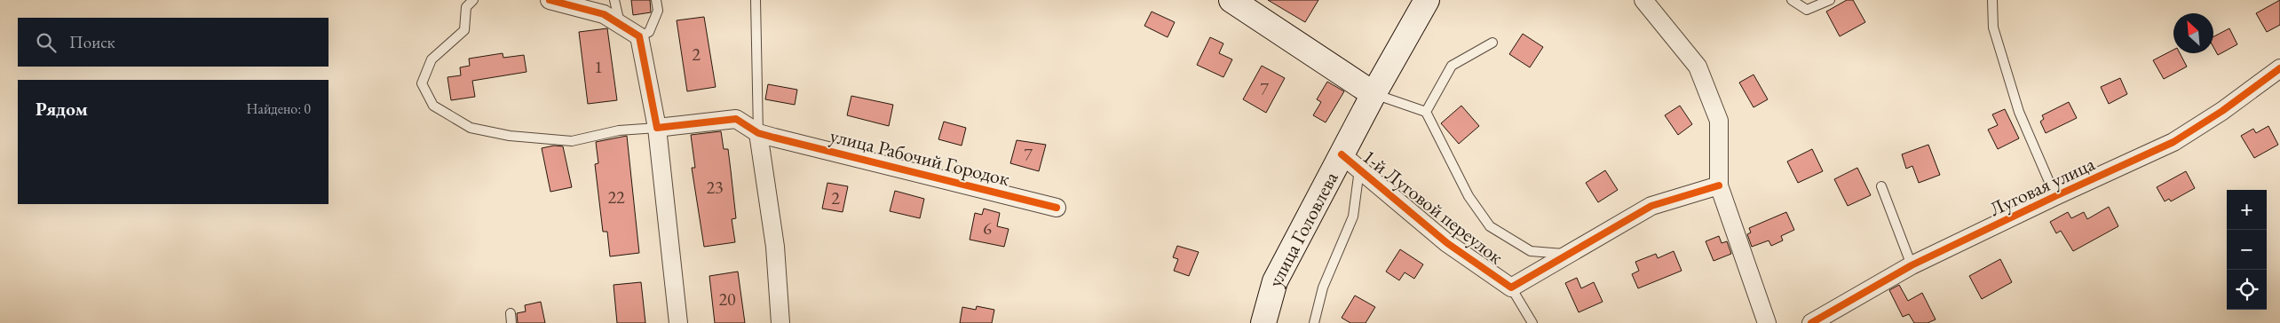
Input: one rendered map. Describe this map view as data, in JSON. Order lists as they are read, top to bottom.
{
  "streets": {
    "main road": ["улица Головлева"],
    "street": ["улица Рабочий Городок", "Луговая улица", "1-й Луговой переулок"]
  },
  "crossings": [
    ["1-й Луговой переулок", "улица Головлева"]
  ],
  "house_numbers": [
    "2",
    "1",
    "7",
    "7",
    "23",
    "22",
    "2",
    "6",
    "20"
  ],
  "north": "top left",
  "page": {
    "search": "Поиск",
    "heading": ["Рядом", "Найдено: 0"],
    "map_buttons": ["+", "−"]
  }
}
